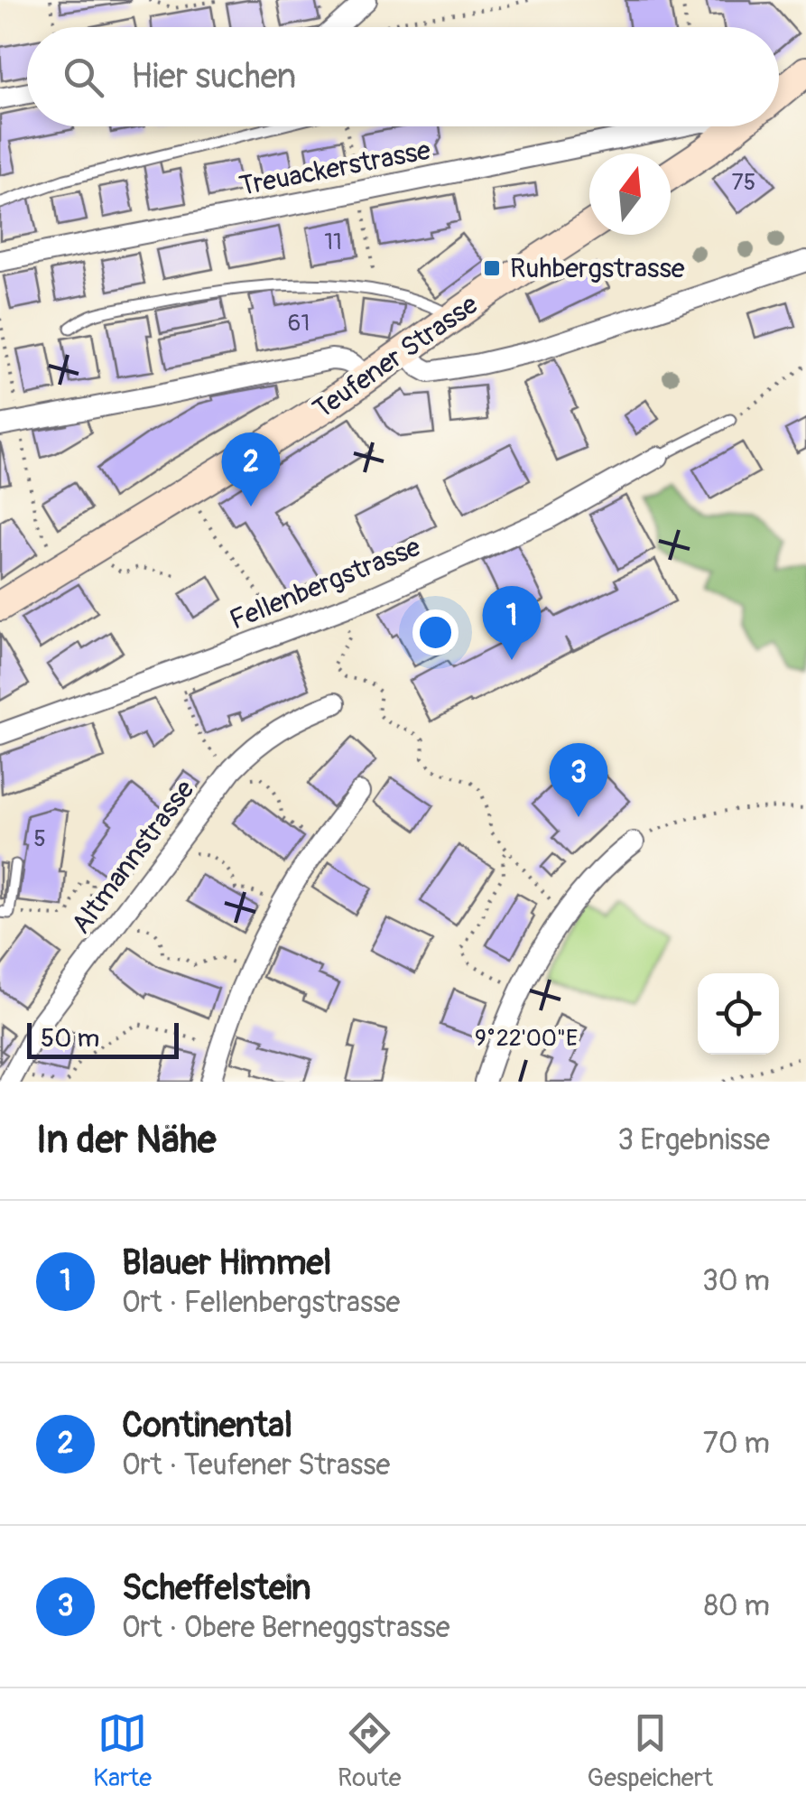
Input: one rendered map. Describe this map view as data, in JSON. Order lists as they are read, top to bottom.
{
  "streets": {
    "main road": ["Teufener Strasse"],
    "street": ["Treuackerstrasse", "Fellenbergstrasse", "Altmannstrasse"]
  },
  "places": {
    "transit": ["Ruhbergstrasse"]
  },
  "house_numbers": [
    "75",
    "11",
    "61",
    "5"
  ],
  "scale_bar": "50 m",
  "north": "top",
  "page": {
    "search": "Hier suchen",
    "pins": ["2", "1", "3"],
    "scale": "50 m",
    "heading": ["In der Nähe", "3 Ergebnisse"],
    "list": [
      {
        "mark": "1",
        "name": "Blauer Himmel",
        "note": "Ort · Fellenbergstrasse",
        "value": "30 m"
      },
      {
        "mark": "2",
        "name": "Continental",
        "note": "Ort · Teufener Strasse",
        "value": "70 m"
      },
      {
        "mark": "3",
        "name": "Scheffelstein",
        "note": "Ort · Obere Berneggstrasse",
        "value": "80 m"
      }
    ],
    "nav": ["Karte", "Route", "Gespeichert"]
  },
  "coordinates": ["9°22'00\"E"]
}
